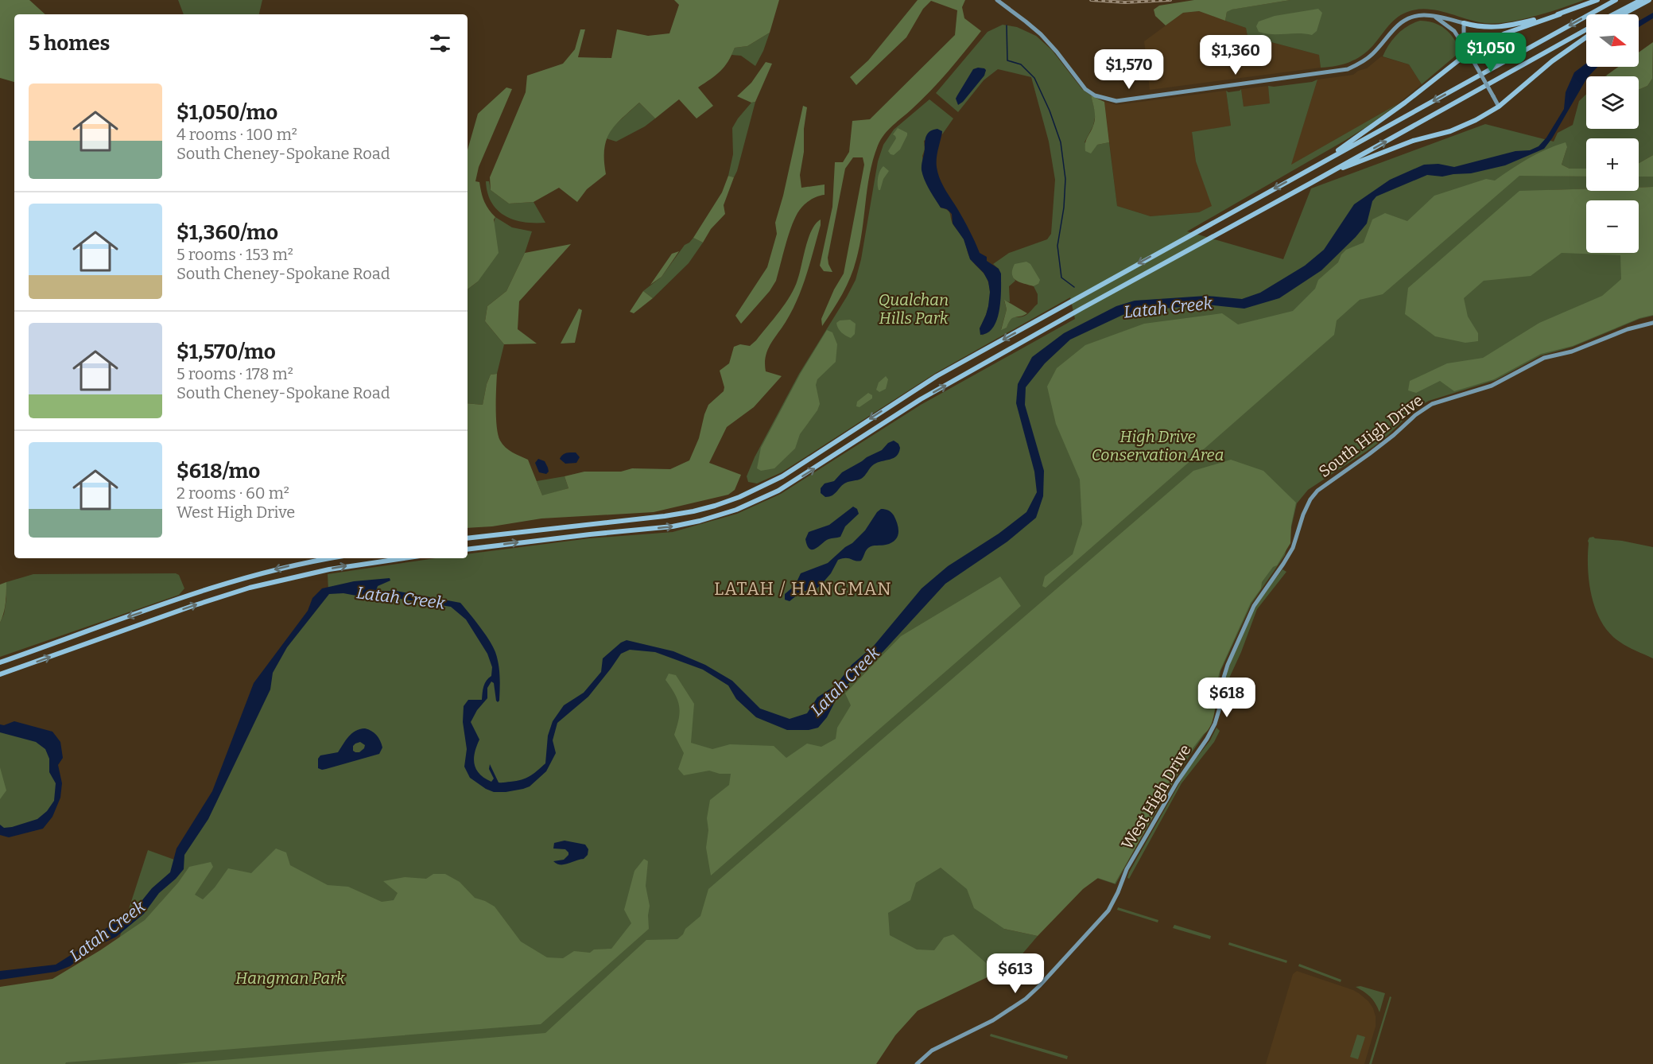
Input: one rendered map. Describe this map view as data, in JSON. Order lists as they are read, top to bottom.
{
  "streets": {
    "main road": ["South High Drive", "West High Drive"]
  },
  "crossings": [
    ["South High Drive", "West High Drive"]
  ],
  "districts": ["LATAH / HANGMAN"],
  "water": ["Latah Creek"],
  "parks": ["Qualchan Hills Park", "High Drive Conservation Area", "Hangman Park"],
  "north": "right",
  "page": {
    "map_buttons": ["+", "−"],
    "heading": "5 homes",
    "price": [
      "$1,050",
      "$1,360",
      "$1,570",
      "$618",
      "$613"
    ],
    "list": [
      {
        "name": "$1,050/mo",
        "note": "4 rooms · 100 m² · South Cheney-Spokane Road"
      },
      {
        "name": "$1,360/mo",
        "note": "5 rooms · 153 m² · South Cheney-Spokane Road"
      },
      {
        "name": "$1,570/mo",
        "note": "5 rooms · 178 m² · South Cheney-Spokane Road"
      },
      {
        "name": "$618/mo",
        "note": "2 rooms · 60 m² · West High Drive"
      }
    ]
  }
}
